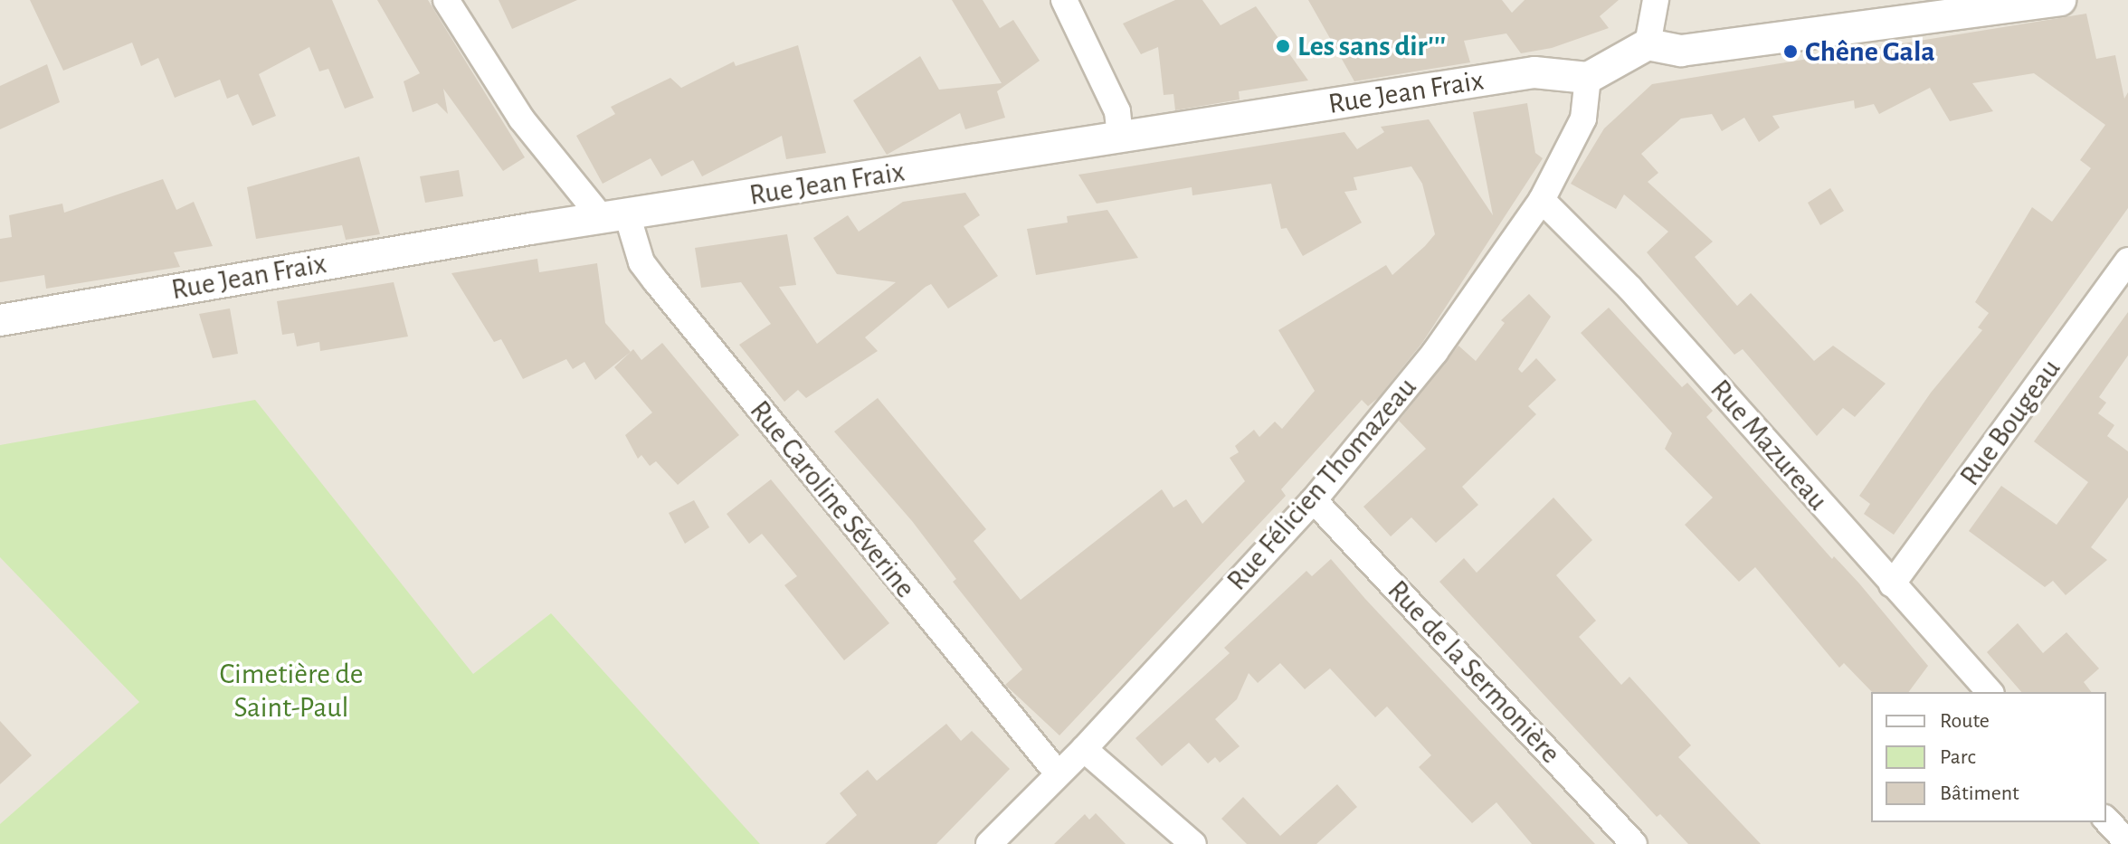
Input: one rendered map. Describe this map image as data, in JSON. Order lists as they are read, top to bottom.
{
  "streets": {
    "street": [
      "Rue Jean Fraix",
      "Rue Bougeau",
      "Rue Mazureau",
      "Rue Félicien Thomazeau",
      "Rue Caroline Séverine",
      "Rue de la Sermonière"
    ]
  },
  "crossings": [
    ["Rue Jean Fraix", "Rue Félicien Thomazeau"],
    ["Rue Jean Fraix", "Rue Caroline Séverine"],
    ["Rue Bougeau", "Rue Mazureau"],
    ["Rue Mazureau", "Rue Félicien Thomazeau"],
    ["Rue Félicien Thomazeau", "Rue Caroline Séverine"],
    ["Rue Félicien Thomazeau", "Rue de la Sermonière"]
  ],
  "parks": ["Cimetière de Saint-Paul"],
  "places": ["Les sans dir'''", "Chêne Gala"],
  "legend": ["Route", "Parc", "Bâtiment"]
}
